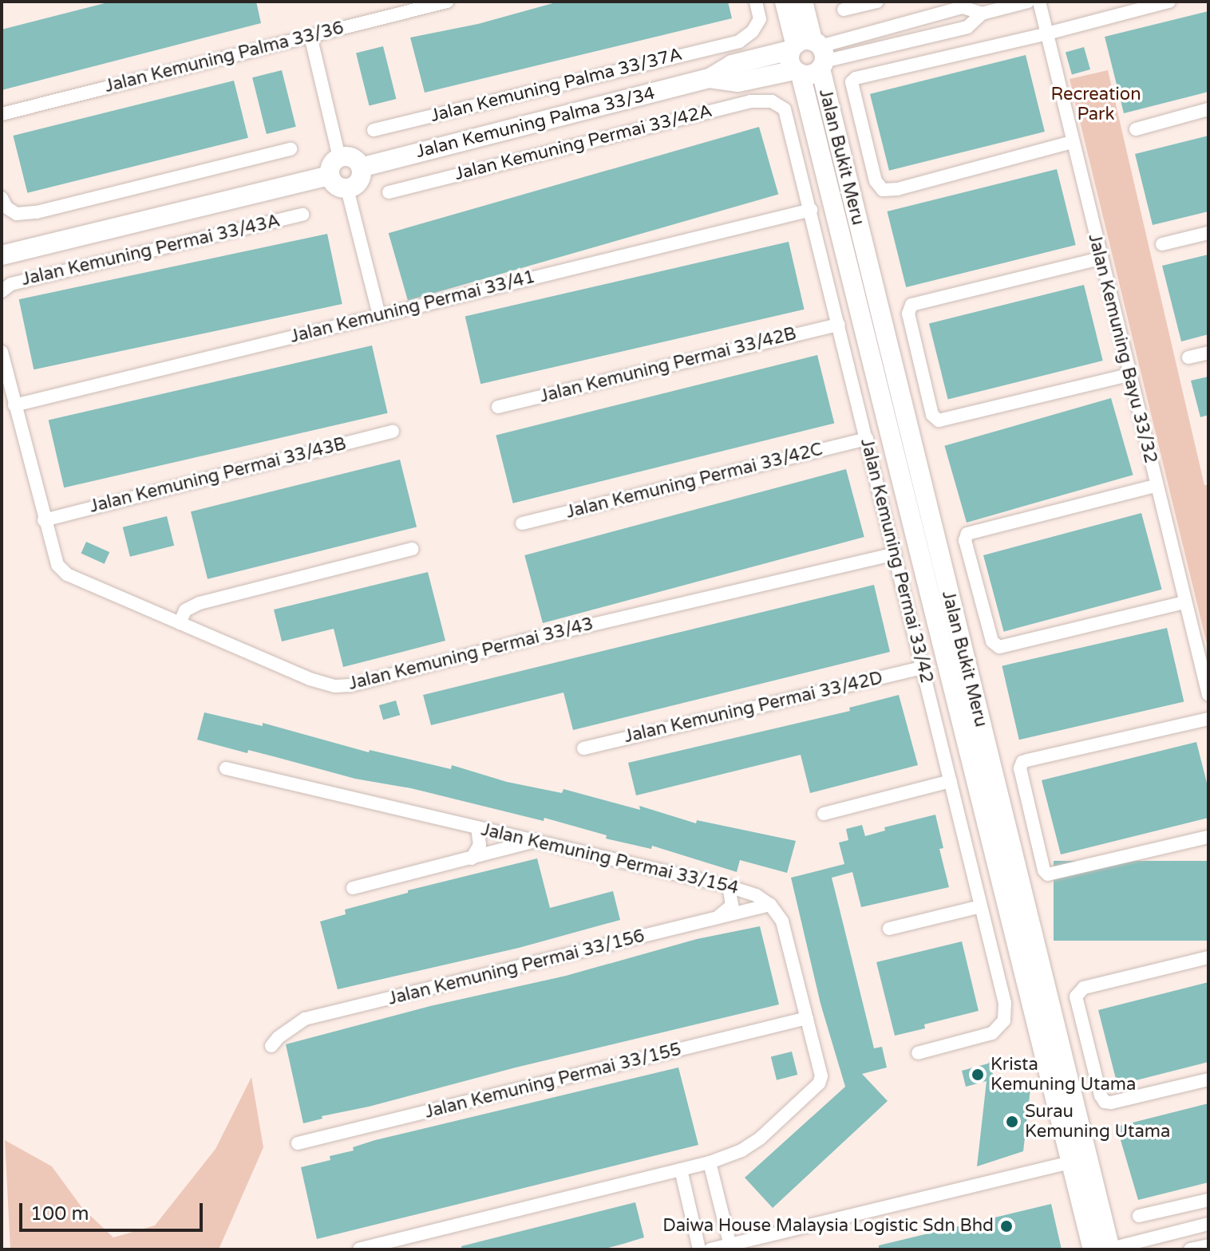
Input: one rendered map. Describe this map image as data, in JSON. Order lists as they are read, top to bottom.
{
  "streets": {
    "main road": ["Jalan Kemuning Palma 33/34", "Jalan Bukit Meru"],
    "street": [
      "Jalan Kemuning Palma 33/36",
      "Jalan Kemuning Palma 33/37A",
      "Jalan Kemuning Permai 33/42A",
      "Jalan Kemuning Permai 33/43A",
      "Jalan Kemuning Permai 33/41",
      "Jalan Kemuning Bayu 33/32",
      "Jalan Kemuning Permai 33/42B",
      "Jalan Kemuning Permai 33/43B",
      "Jalan Kemuning Permai 33/42C",
      "Jalan Kemuning Permai 33/42",
      "Jalan Kemuning Permai 33/43",
      "Jalan Kemuning Permai 33/42D",
      "Jalan Kemuning Permai 33/154",
      "Jalan Kemuning Permai 33/156",
      "Jalan Kemuning Permai 33/155"
    ]
  },
  "crossings": [
    ["Jalan Kemuning Palma 33/34", "Jalan Bukit Meru"],
    ["Jalan Kemuning Permai 33/42A", "Jalan Kemuning Permai 33/42"],
    ["Jalan Kemuning Permai 33/41", "Jalan Kemuning Permai 33/42"],
    ["Jalan Kemuning Permai 33/41", "Jalan Kemuning Permai 33/43"],
    ["Jalan Kemuning Permai 33/42B", "Jalan Kemuning Permai 33/42"],
    ["Jalan Kemuning Permai 33/43B", "Jalan Kemuning Permai 33/43"],
    ["Jalan Kemuning Permai 33/42C", "Jalan Kemuning Permai 33/42"],
    ["Jalan Kemuning Permai 33/42", "Jalan Kemuning Permai 33/43"],
    ["Jalan Kemuning Permai 33/42", "Jalan Kemuning Permai 33/42D"],
    ["Jalan Kemuning Permai 33/154", "Jalan Kemuning Permai 33/156"]
  ],
  "parks": ["Recreation Park"],
  "places": ["Krista Kemuning Utama", "Surau Kemuning Utama", "Daiwa House Malaysia Logistic Sdn Bhd"],
  "scale_bar": "100 m"
}
